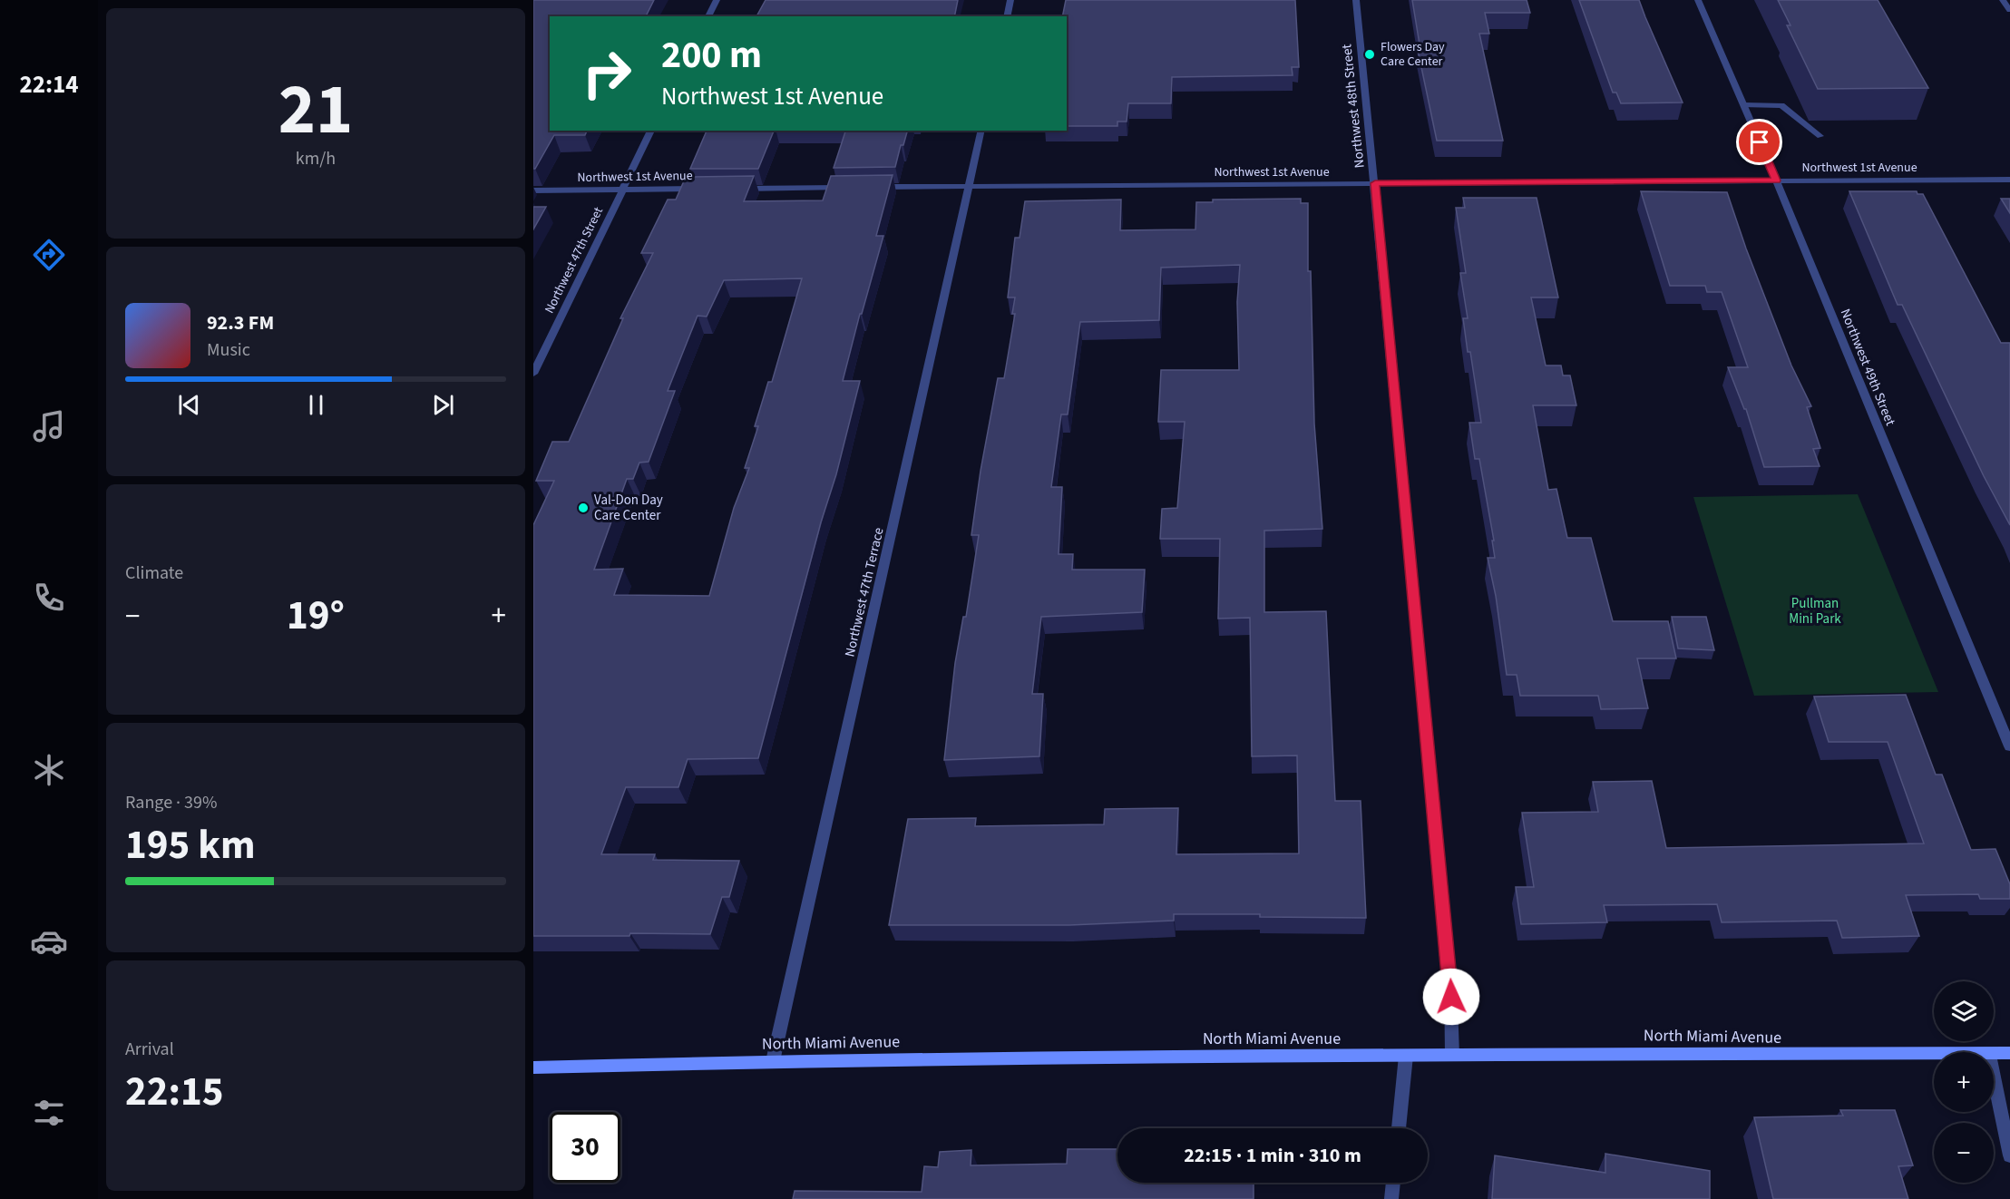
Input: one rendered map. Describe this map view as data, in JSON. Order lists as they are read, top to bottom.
{
  "streets": {
    "main road": ["North Miami Avenue"],
    "street": [
      "Northwest 48th Street",
      "Northwest 1st Avenue",
      "Northwest 47th Street",
      "Northwest 49th Street",
      "Northwest 47th Terrace"
    ]
  },
  "crossings": [
    ["Northwest 48th Street", "Northwest 1st Avenue"],
    ["Northwest 48th Street", "North Miami Avenue"],
    ["Northwest 1st Avenue", "Northwest 47th Street"],
    ["Northwest 1st Avenue", "Northwest 49th Street"],
    ["Northwest 1st Avenue", "Northwest 47th Terrace"],
    ["Northwest 47th Terrace", "North Miami Avenue"]
  ],
  "parks": ["Pullman Mini Park"],
  "places": ["Flowers Day Care Center", "Val-Don Day Care Center"],
  "page": {
    "tabs": "22:14",
    "tile": [
      ["21", "km/h"],
      "Climate",
      ["Range · 39%", "195 km"],
      ["Arrival", "22:15"]
    ],
    "turn": ["200 m", "Northwest 1st Avenue"],
    "song": ["92.3 FM", "Music"],
    "heat": ["−", "19°", "+"],
    "map_buttons": ["+", "−"],
    "limit": "30",
    "trip": "22:15 · 1 min · 310 m"
  }
}
